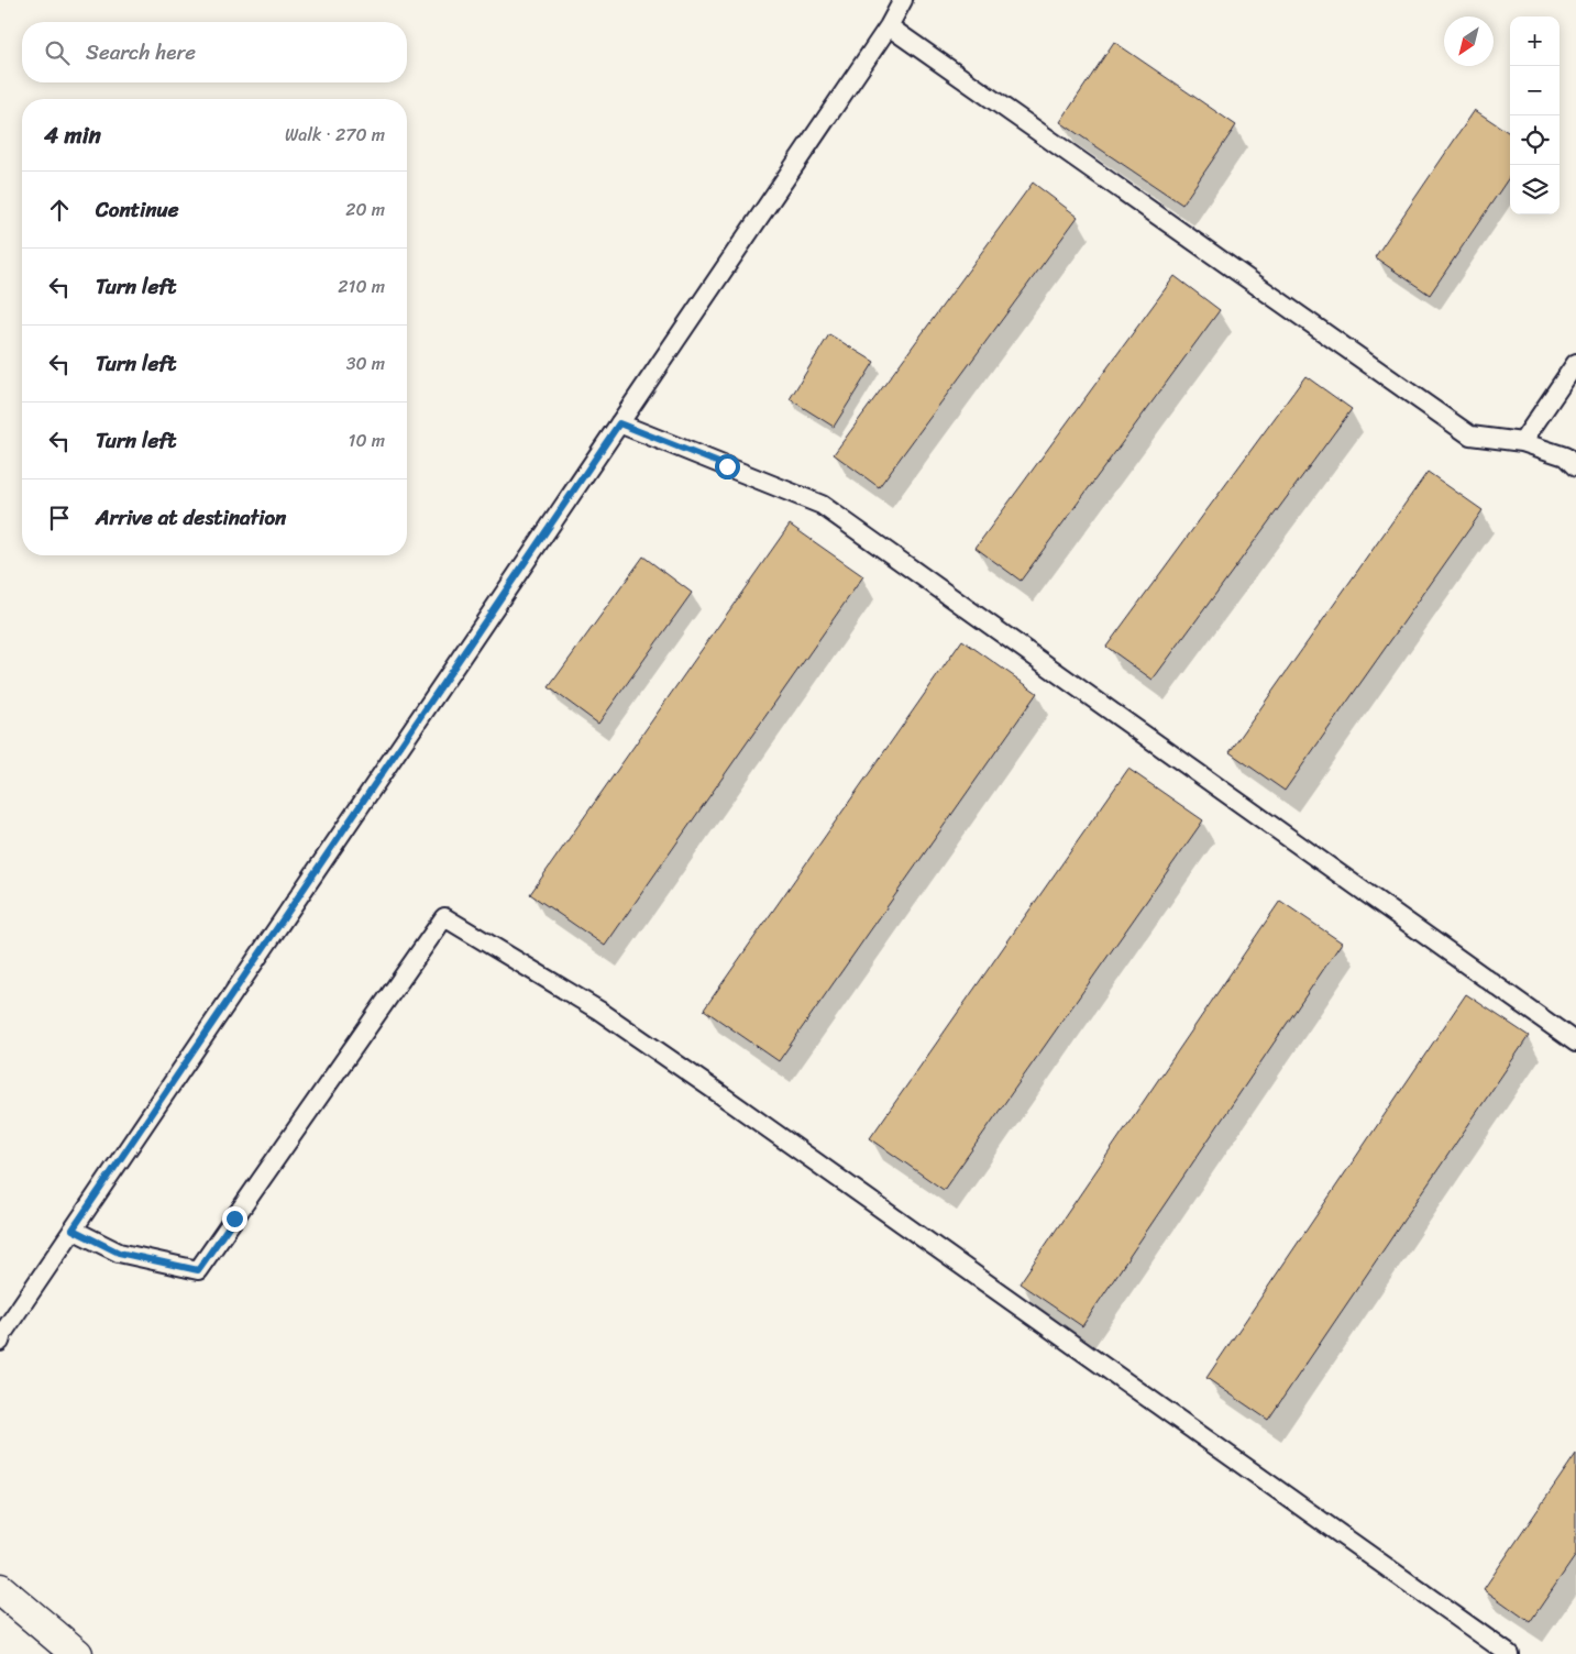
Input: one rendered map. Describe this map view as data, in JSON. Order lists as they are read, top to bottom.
{
  "north": "bottom left",
  "page": {
    "map_buttons": ["+", "−"],
    "search": "Search here",
    "heading": ["4 min", "Walk · 270 m"],
    "list": [
      ["Continue", "20 m"],
      ["Turn left", "210 m"],
      ["Turn left", "30 m"],
      ["Turn left", "10 m"],
      "Arrive at destination"
    ]
  }
}
